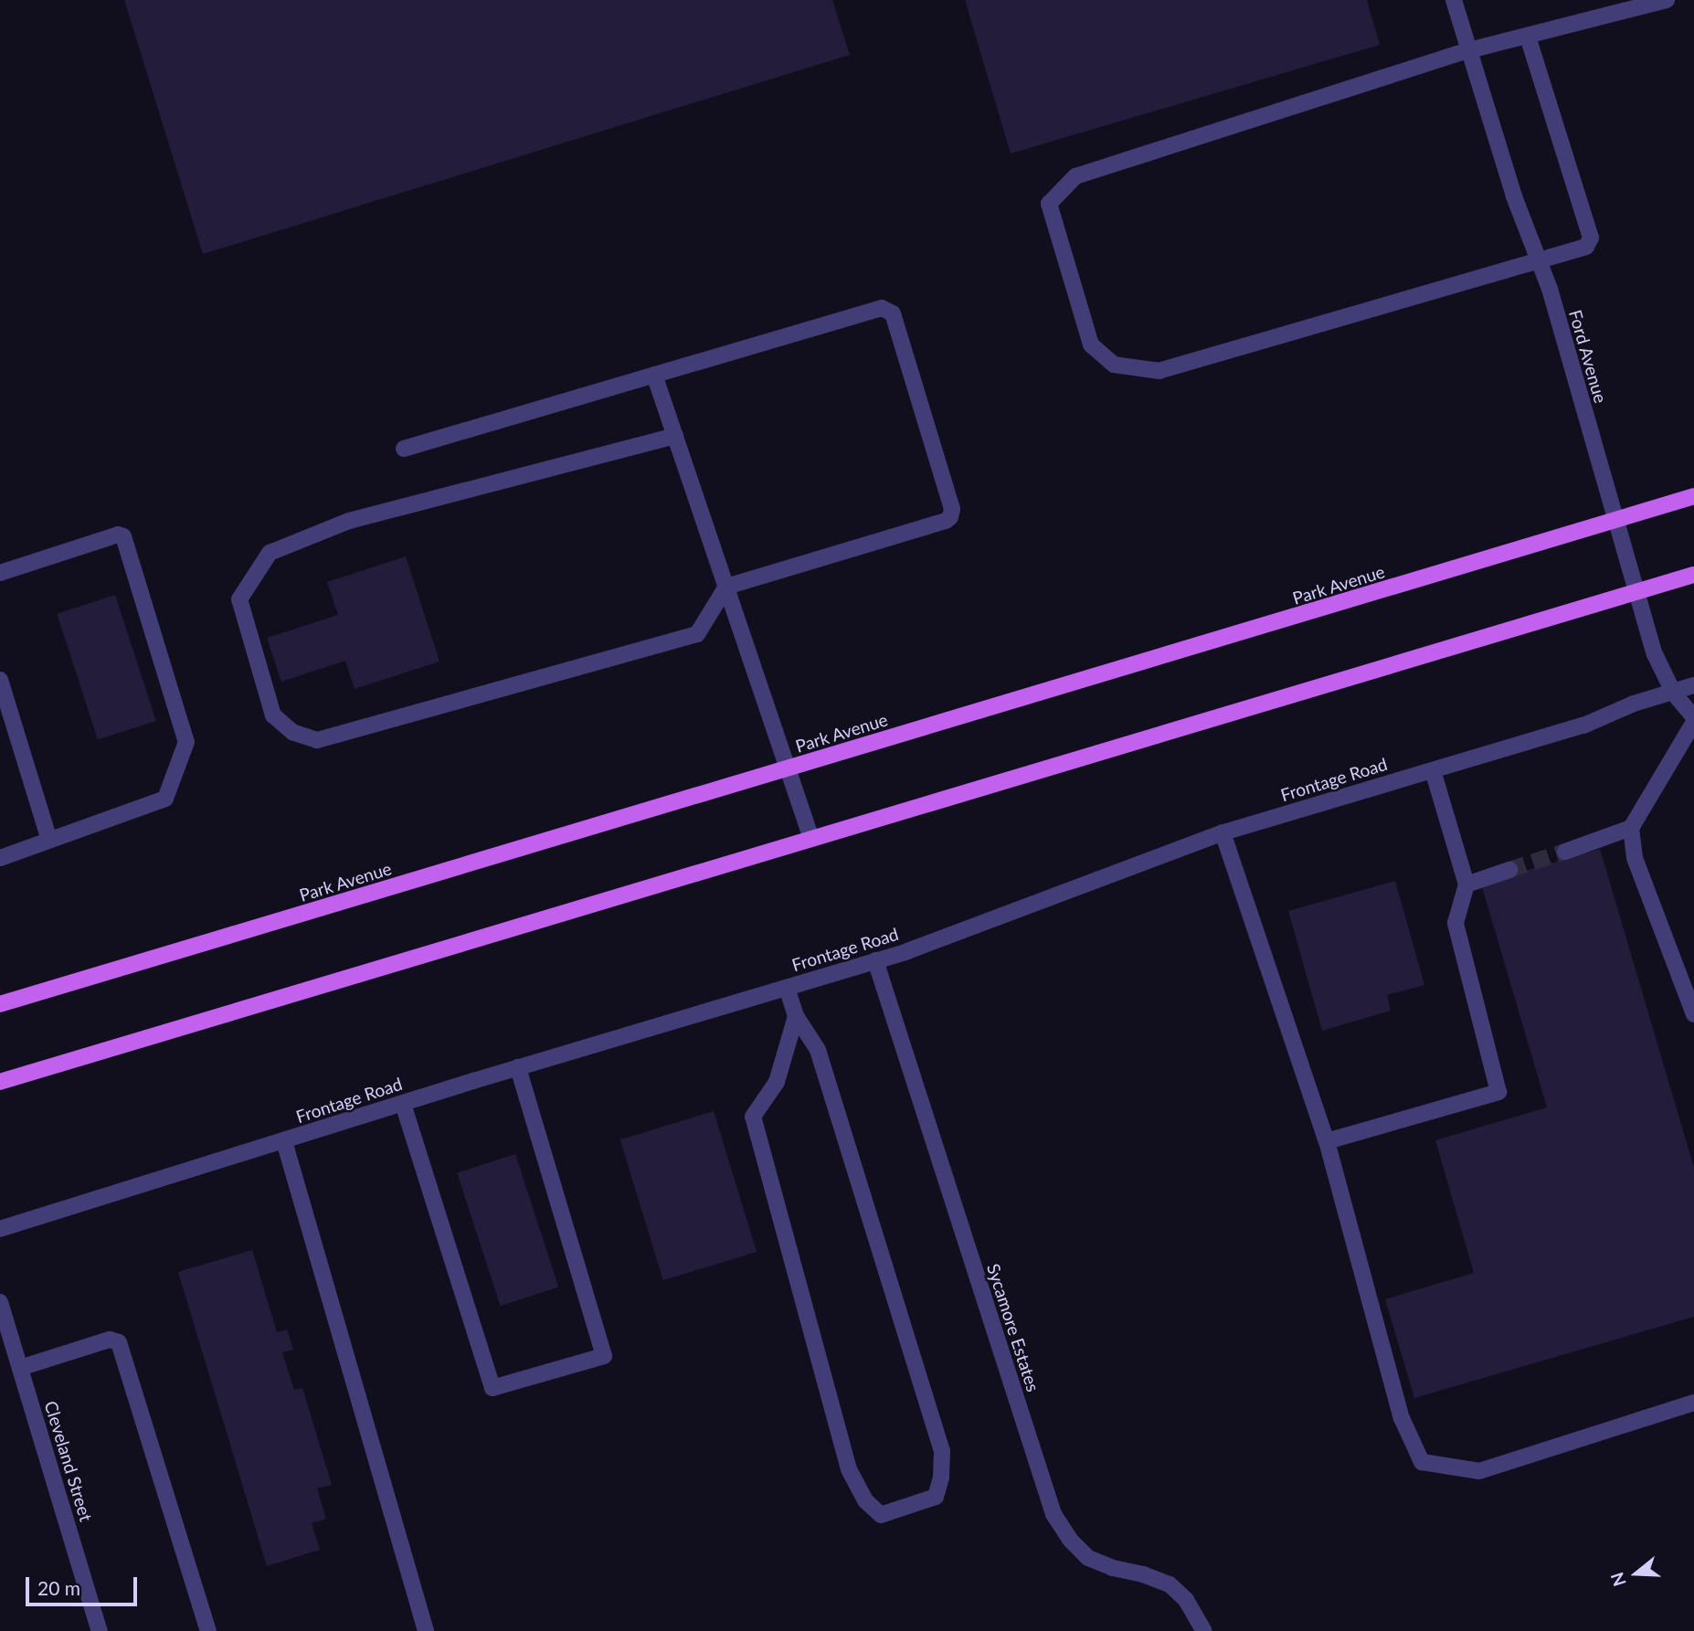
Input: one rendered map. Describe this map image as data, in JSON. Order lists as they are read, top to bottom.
{
  "streets": {
    "main road": ["Park Avenue"],
    "street": [
      "Ford Avenue",
      "Frontage Road",
      "Sycamore Estates",
      "Cleveland Street"
    ]
  },
  "crossings": [
    ["Ford Avenue", "Park Avenue"],
    ["Ford Avenue", "Frontage Road"],
    ["Frontage Road", "Sycamore Estates"]
  ],
  "scale_bar": "20 m",
  "north": "left"
}
